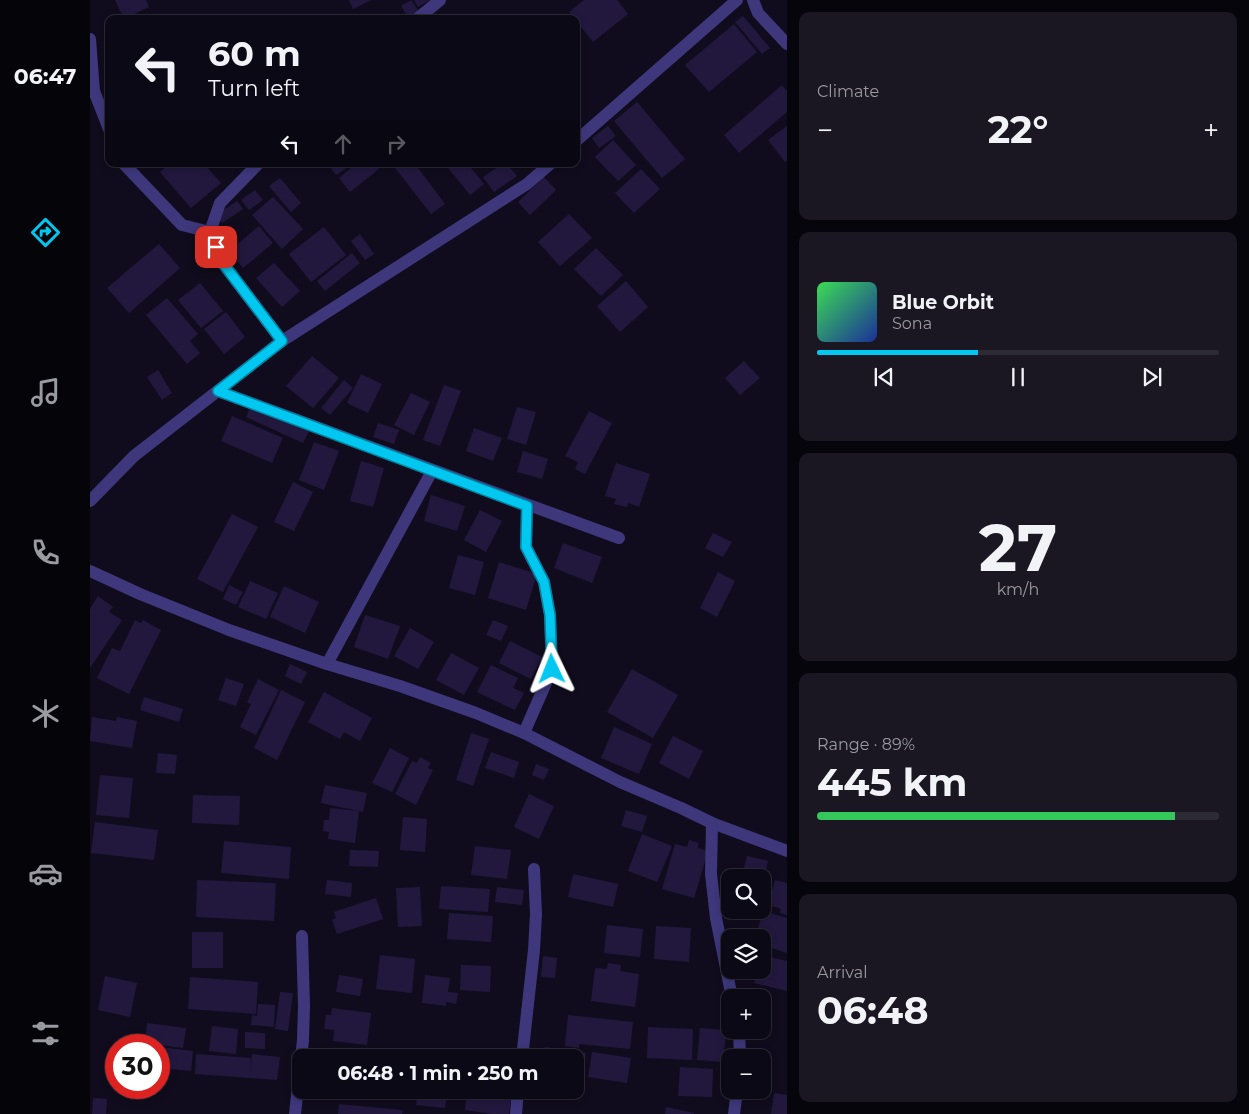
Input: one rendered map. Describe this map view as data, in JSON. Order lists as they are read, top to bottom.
{
  "page": {
    "tabs": "06:47",
    "tile": [
      "Climate",
      ["27", "km/h"],
      ["Range · 89%", "445 km"],
      ["Arrival", "06:48"]
    ],
    "turn": ["60 m", "Turn left"],
    "heat": ["−", "22°", "+"],
    "song": ["Blue Orbit", "Sona"],
    "map_buttons": ["+", "−"],
    "limit": "30",
    "trip": "06:48 · 1 min · 250 m"
  }
}
